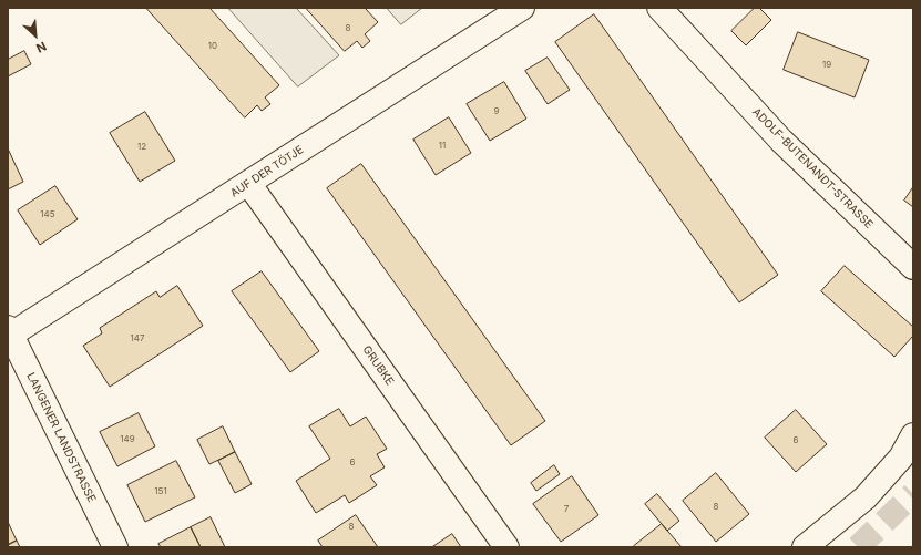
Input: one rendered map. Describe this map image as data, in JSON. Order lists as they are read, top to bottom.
{
  "streets": {
    "street": [
      "ADOLF-BUTENANDT-STRASSE",
      "AUF DER TÖTJE",
      "GRUBKE",
      "LANGENER LANDSTRASSE"
    ]
  },
  "crossings": [
    ["AUF DER TÖTJE", "GRUBKE"],
    ["AUF DER TÖTJE", "LANGENER LANDSTRASSE"]
  ],
  "house_numbers": [
    "8",
    "10",
    "19",
    "9",
    "11",
    "12",
    "145",
    "147",
    "149",
    "6",
    "6",
    "151",
    "8",
    "7",
    "8"
  ],
  "north": "bottom right"
}
